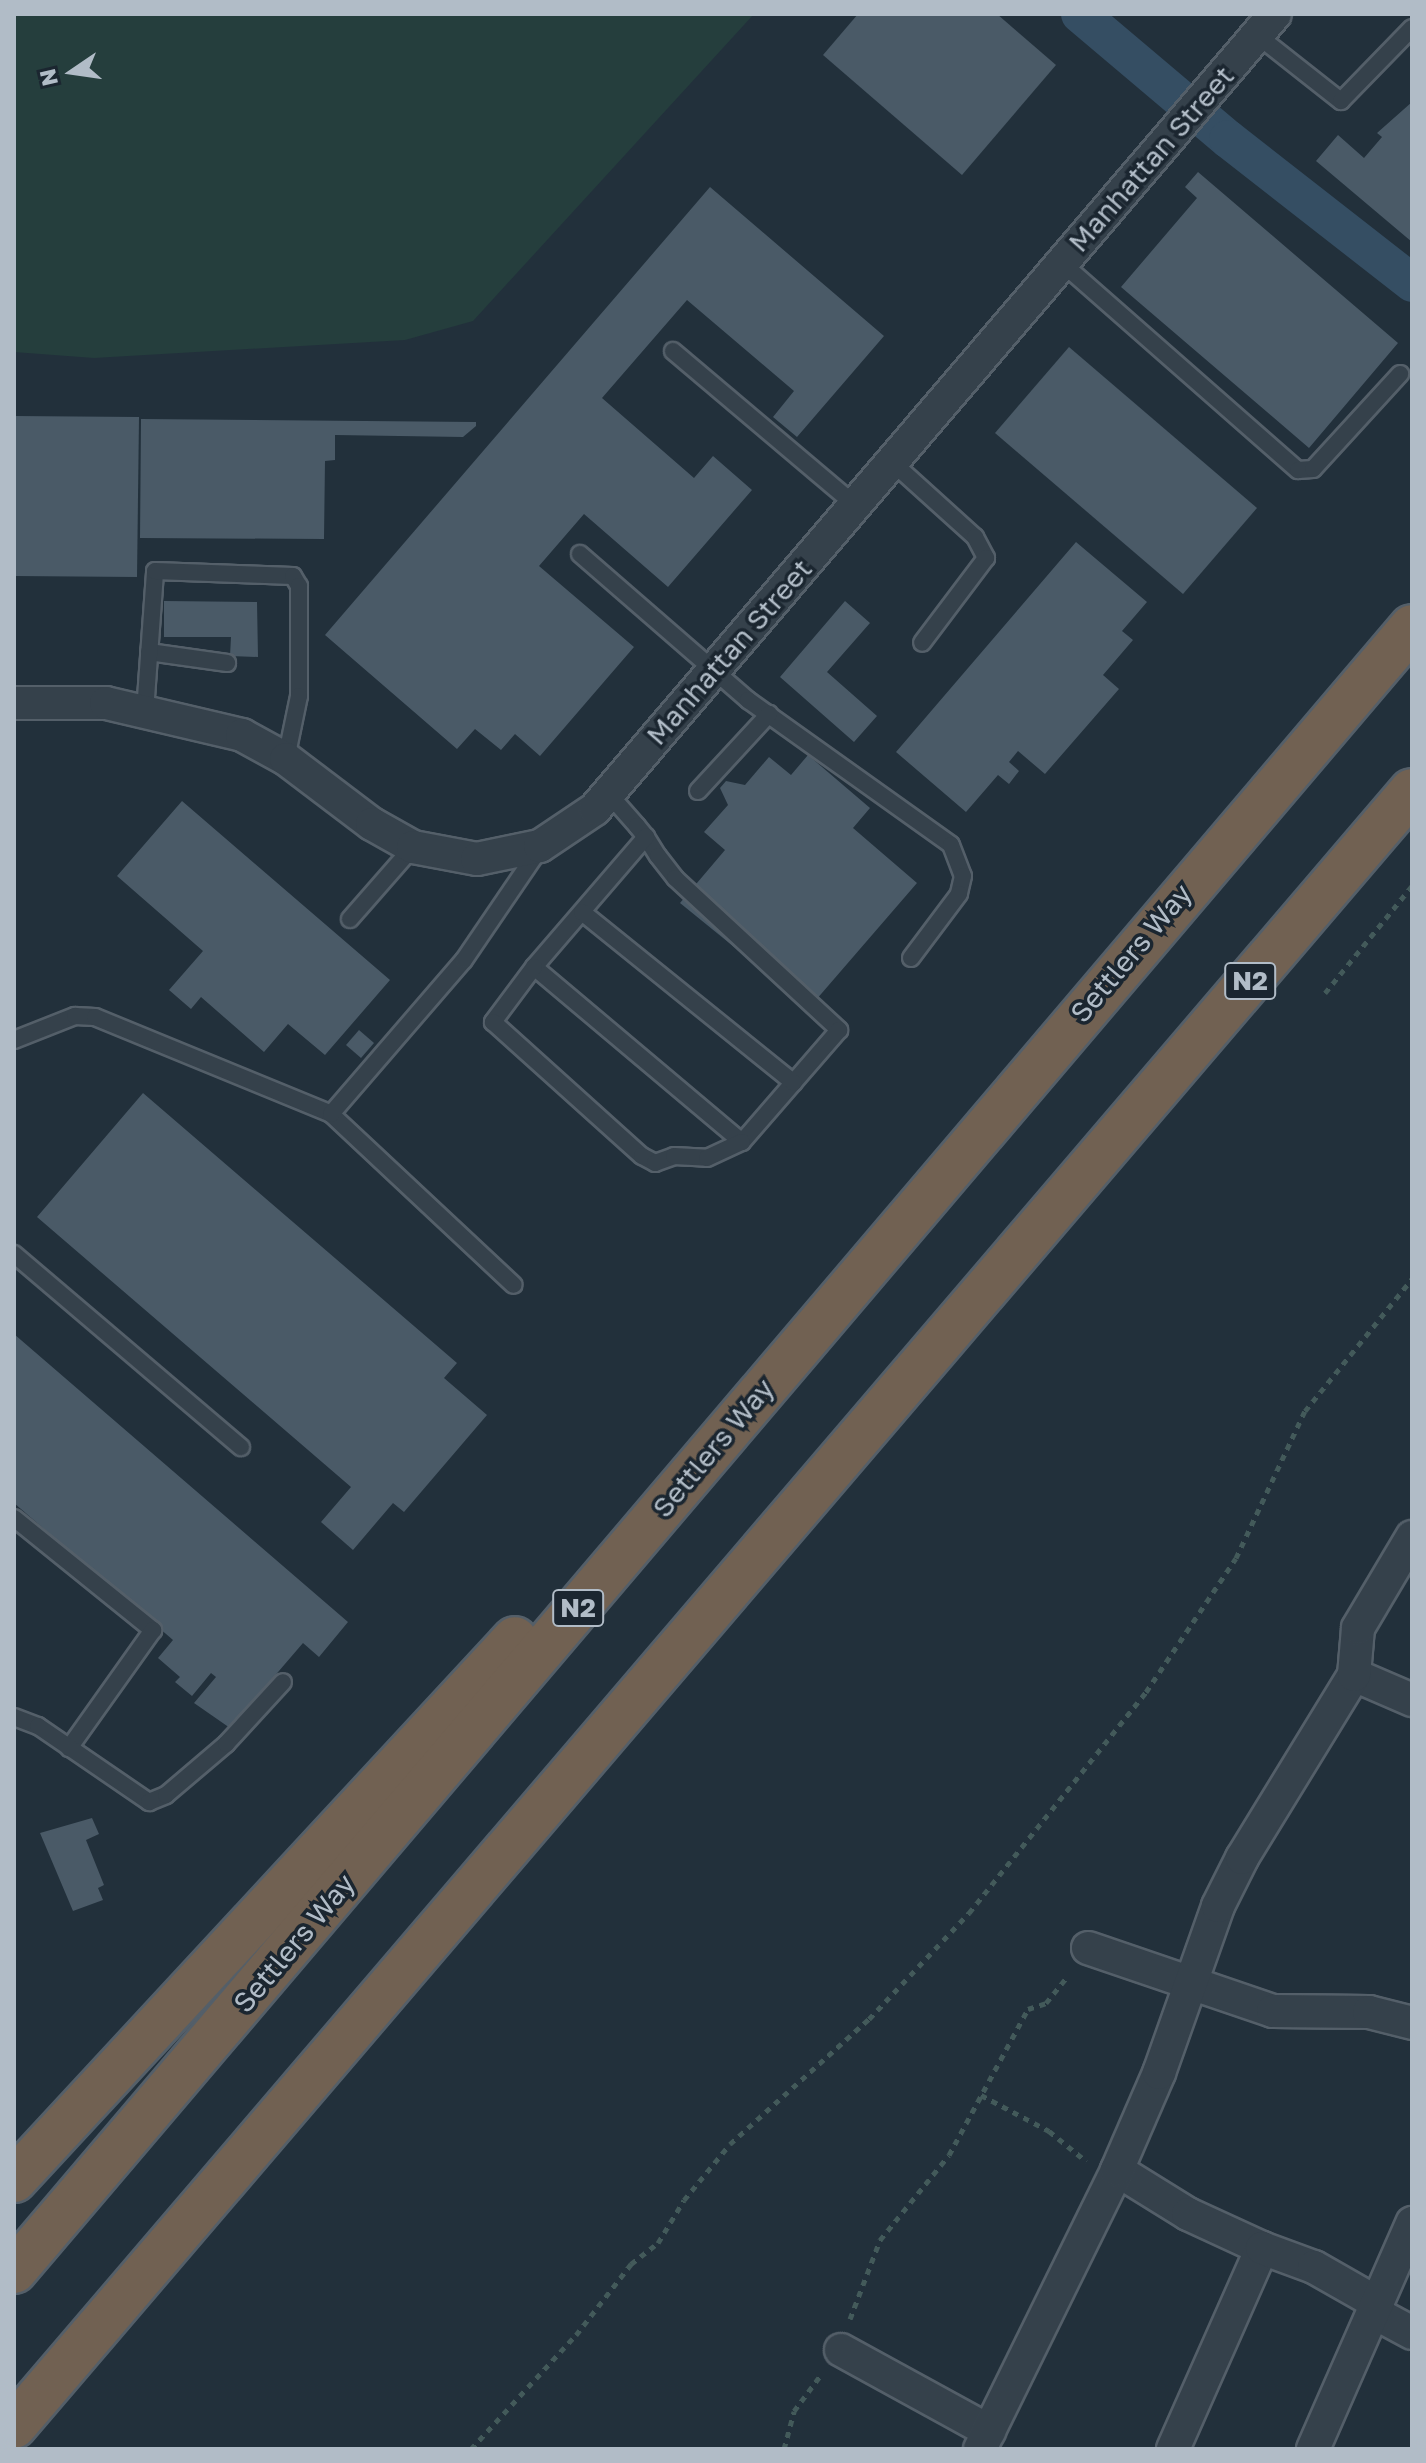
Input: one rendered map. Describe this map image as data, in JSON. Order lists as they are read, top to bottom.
{
  "streets": {
    "highway": ["Settlers Way", "N2"],
    "street": ["Manhattan Street"]
  },
  "north": "left"
}
